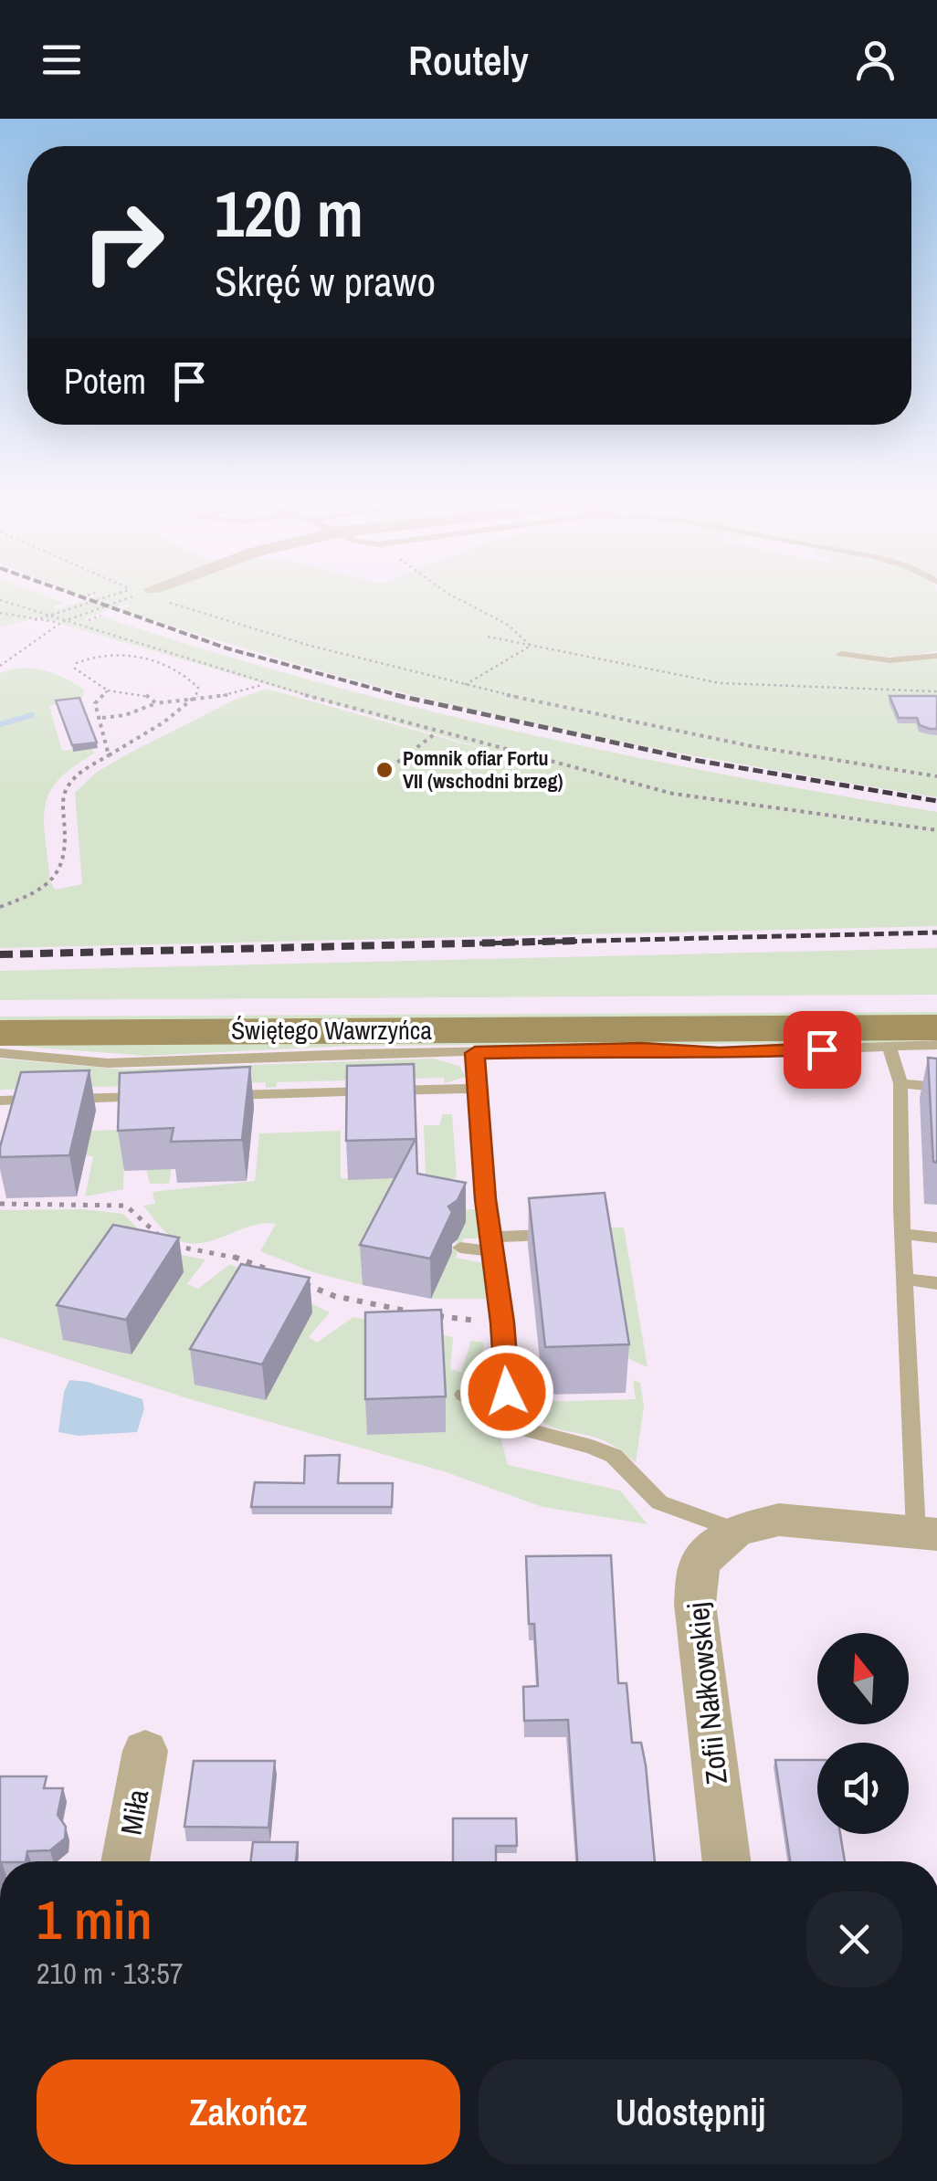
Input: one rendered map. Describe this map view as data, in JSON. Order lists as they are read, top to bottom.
{
  "streets": {
    "main road": ["Świętego Wawrzyńca"],
    "street": ["Zofii Nałkowskiej", "Miła"]
  },
  "places": ["Pomnik ofiar Fortu VII (wschodni brzeg)"],
  "north": "top",
  "page": {
    "header": "Routely",
    "turn": ["120 m", "Skręć w prawo"],
    "then": "Potem",
    "heading": ["1 min", "210 m · 13:57"],
    "buttons": ["Zakończ", "Udostępnij"]
  }
}
